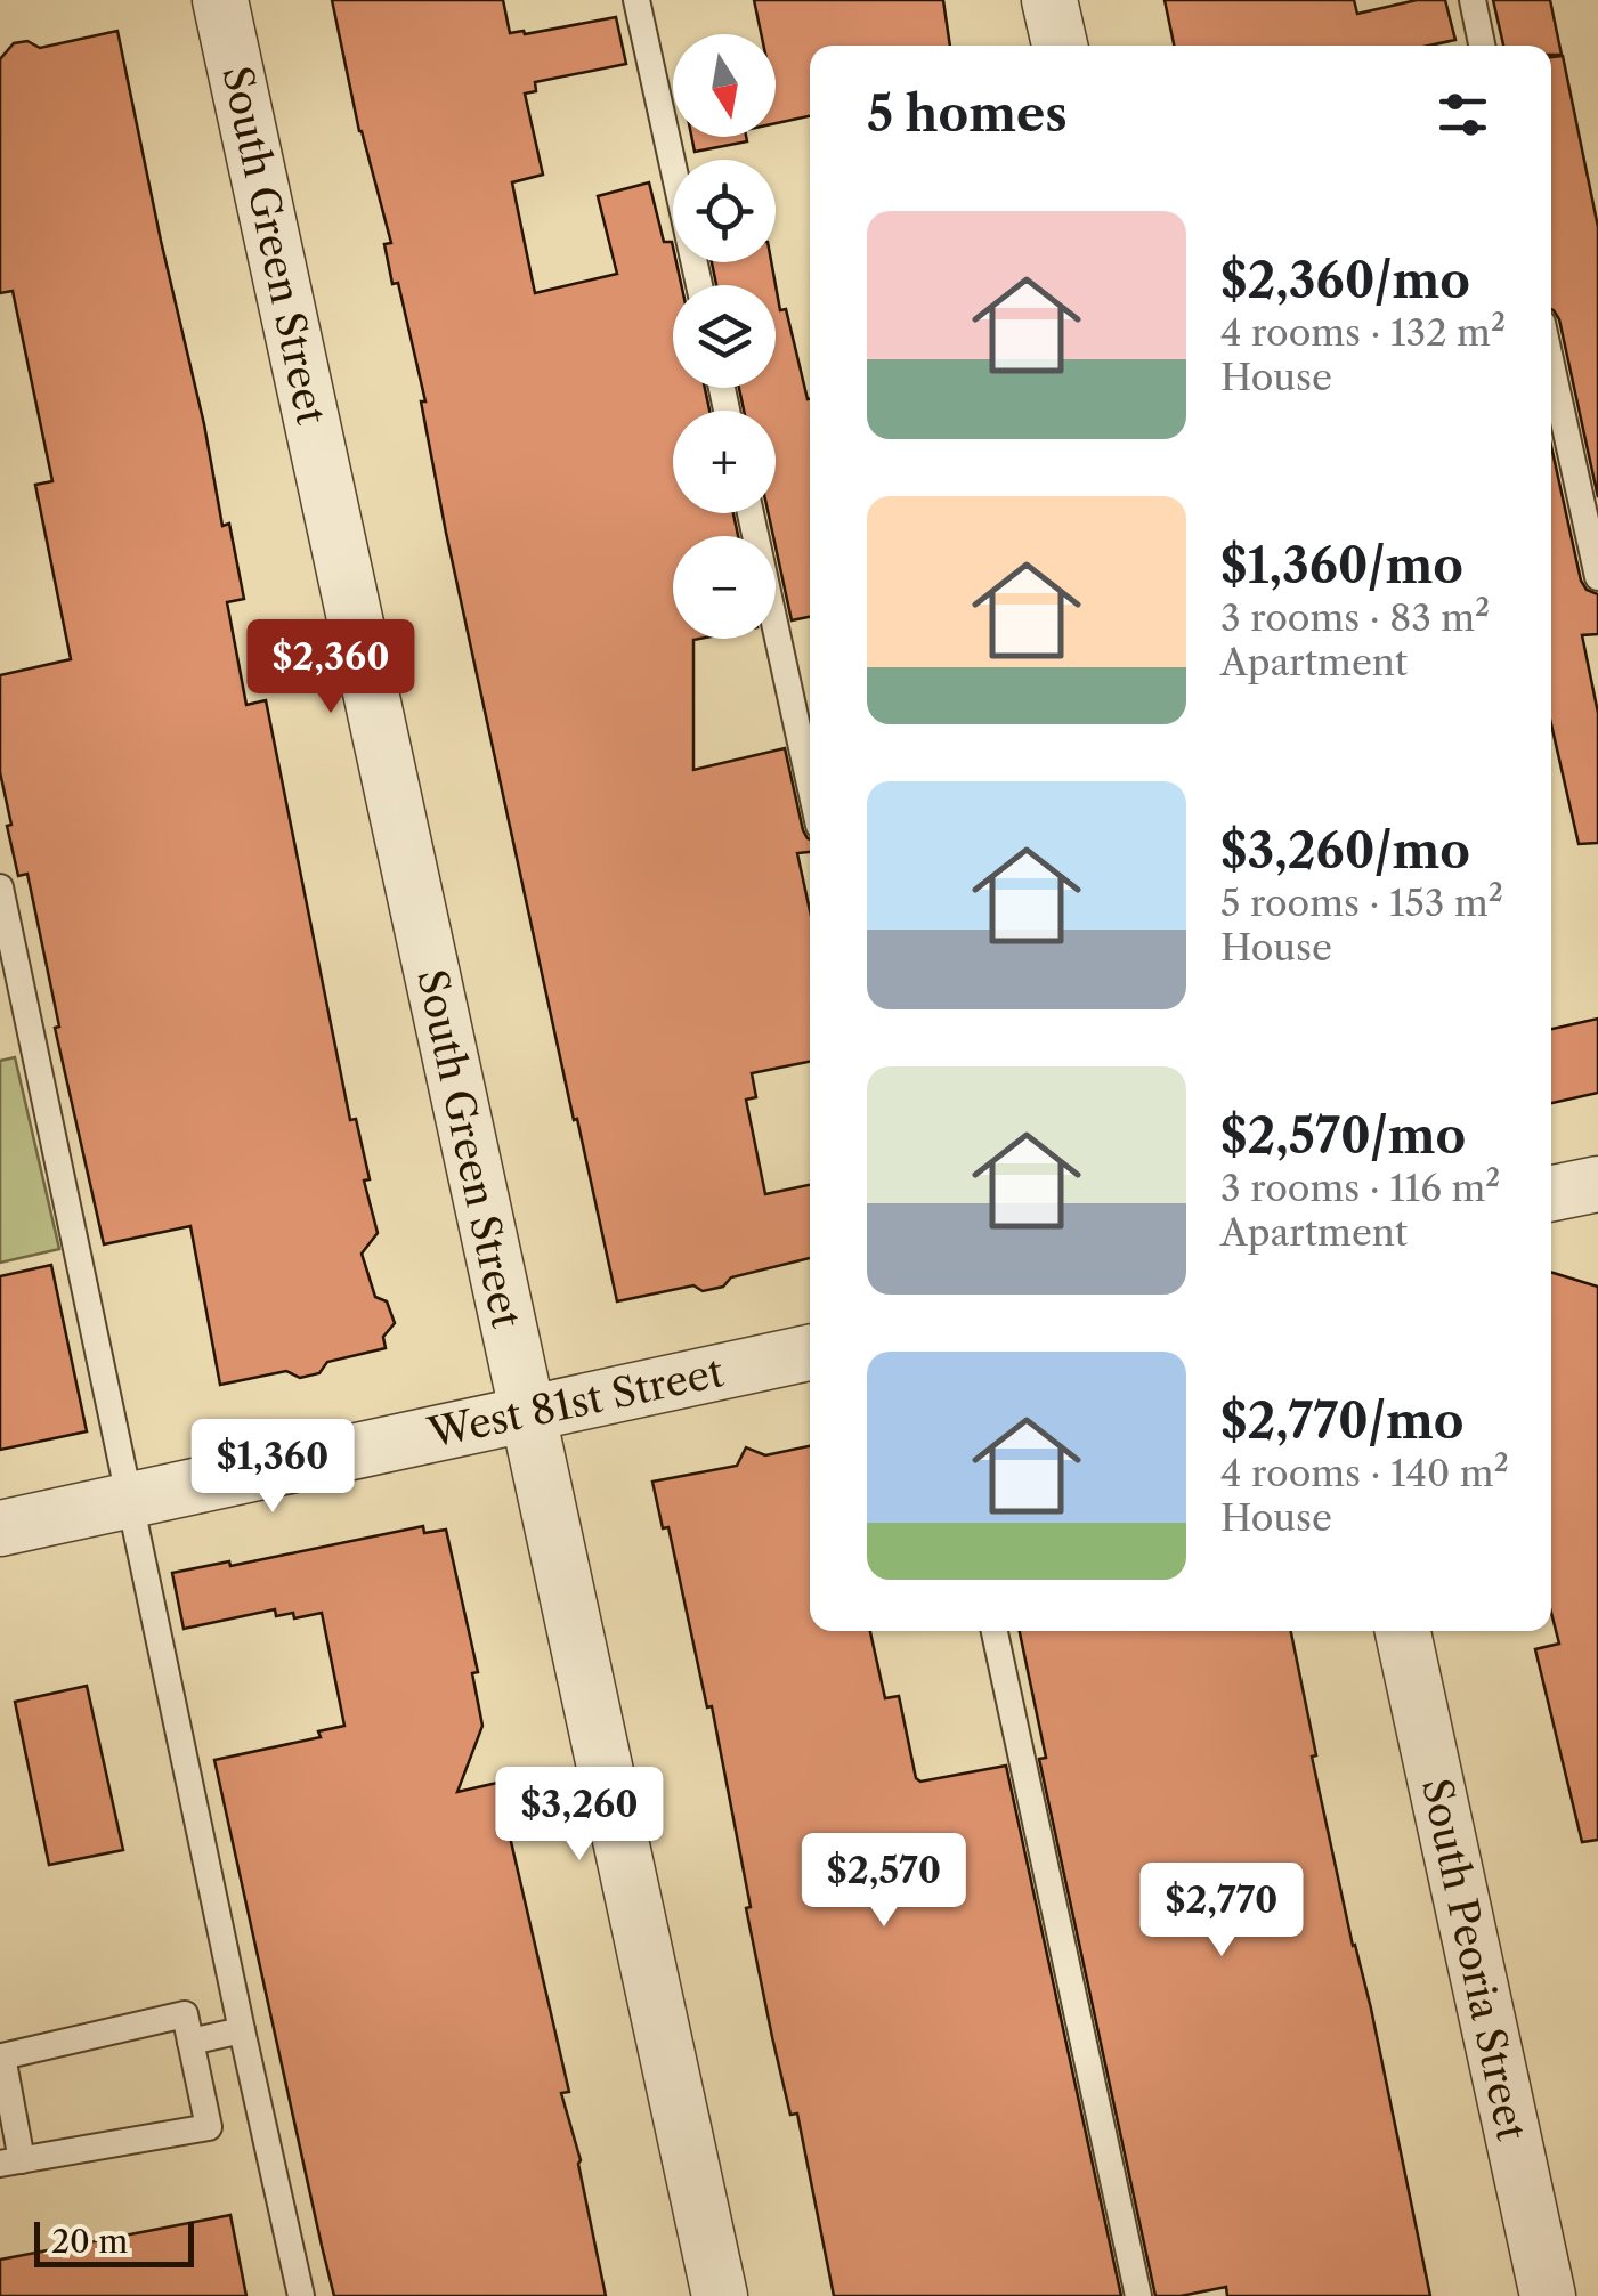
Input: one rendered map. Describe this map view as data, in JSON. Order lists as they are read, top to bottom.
{
  "streets": {
    "street": ["South Green Street", "West 81st Street", "South Peoria Street"]
  },
  "crossings": [
    ["South Green Street", "West 81st Street"]
  ],
  "scale_bar": "20 m",
  "north": "bottom",
  "page": {
    "map_buttons": ["+", "−"],
    "heading": "5 homes",
    "list": [
      {
        "name": "$2,360/mo",
        "note": "4 rooms · 132 m² · House"
      },
      {
        "name": "$1,360/mo",
        "note": "3 rooms · 83 m² · Apartment"
      },
      {
        "name": "$3,260/mo",
        "note": "5 rooms · 153 m² · House"
      },
      {
        "name": "$2,570/mo",
        "note": "3 rooms · 116 m² · Apartment"
      },
      {
        "name": "$2,770/mo",
        "note": "4 rooms · 140 m² · House"
      }
    ],
    "price": [
      "$2,360",
      "$1,360",
      "$3,260",
      "$2,570",
      "$2,770"
    ],
    "scale": "20 m"
  }
}
